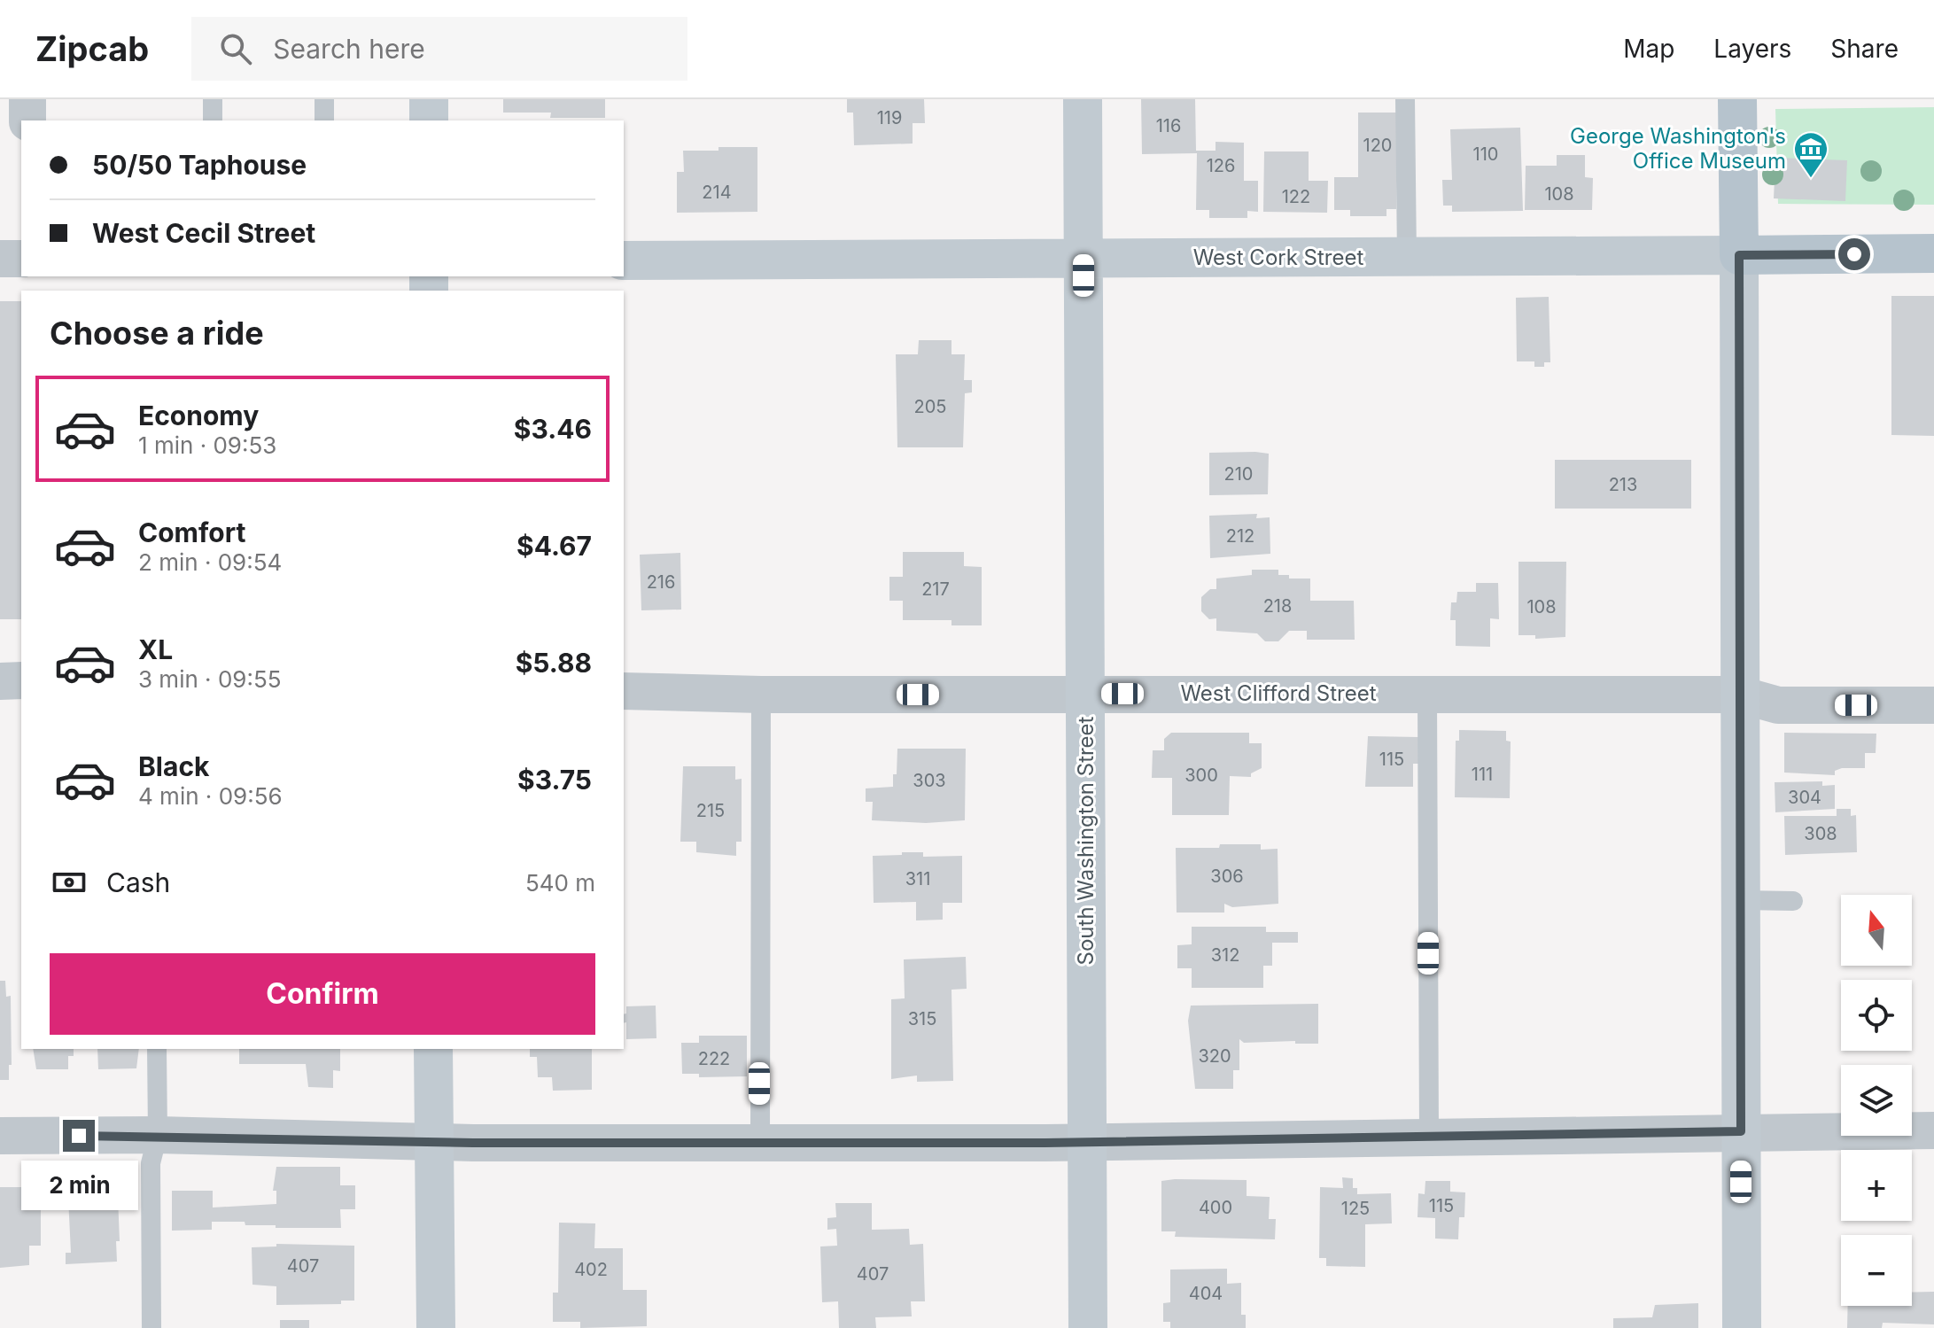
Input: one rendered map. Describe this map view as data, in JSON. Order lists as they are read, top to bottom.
{
  "streets": {
    "main road": ["West Cork Street"],
    "street": ["West Clifford Street", "South Washington Street"]
  },
  "crossings": [
    ["West Cork Street", "South Washington Street"],
    ["West Clifford Street", "South Washington Street"]
  ],
  "places": {
    "museum": ["George Washington's Office Museum"]
  },
  "house_numbers": [
    "119",
    "116",
    "120",
    "110",
    "126",
    "214",
    "108",
    "122",
    "205",
    "210",
    "213",
    "212",
    "216",
    "217",
    "218",
    "108",
    "115",
    "111",
    "300",
    "303",
    "304",
    "215",
    "308",
    "306",
    "311",
    "312",
    "315",
    "320",
    "222",
    "115",
    "400",
    "125",
    "407",
    "402",
    "407",
    "404"
  ],
  "north": "top",
  "page": {
    "header": "Zipcab",
    "search": "Search here",
    "nav": ["Map", "Layers", "Share"],
    "banner": ["50/50 Taphouse", "West Cecil Street"],
    "heading": "Choose a ride",
    "list": [
      {
        "name": "Economy",
        "note": "1 min · 09:53",
        "value": "$3.46"
      },
      {
        "name": "Comfort",
        "note": "2 min · 09:54",
        "value": "$4.67"
      },
      {
        "name": "XL",
        "note": "3 min · 09:55",
        "value": "$5.88"
      },
      {
        "name": "Black",
        "note": "4 min · 09:56",
        "value": "$3.75"
      }
    ],
    "pay": ["Cash", "540 m"],
    "map_buttons": ["+", "−"],
    "buttons": "Confirm",
    "bubble": "2 min"
  }
}
